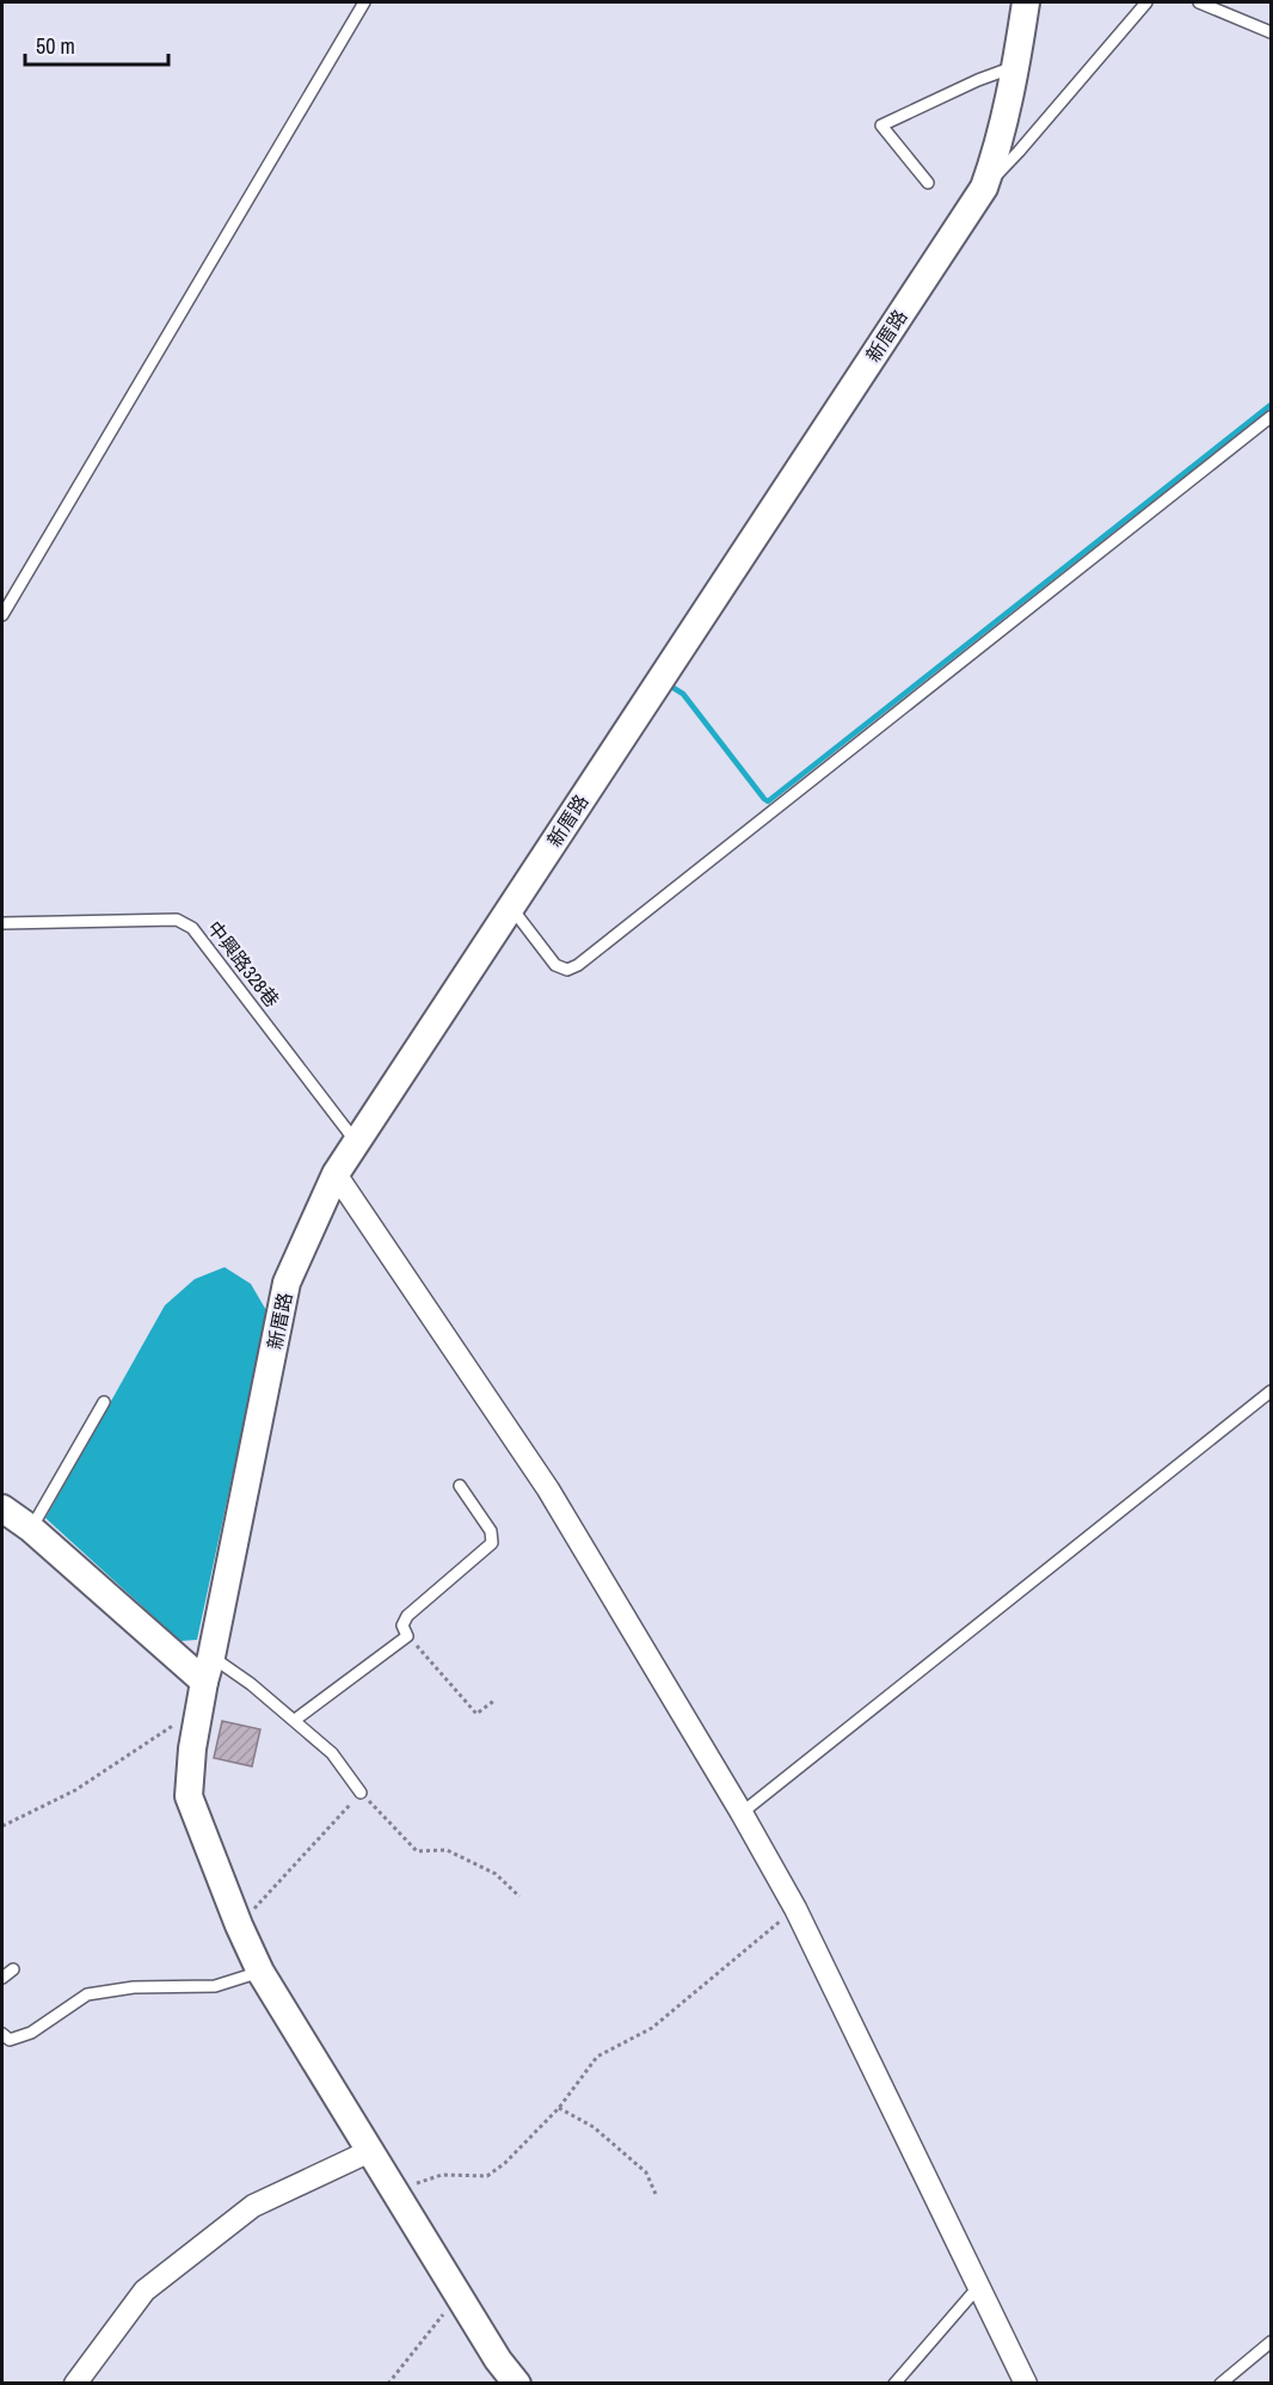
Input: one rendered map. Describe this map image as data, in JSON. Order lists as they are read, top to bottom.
{
  "streets": {
    "street": ["新厝路"],
    "lane": ["中興路328巷"]
  },
  "crossings": [
    ["新厝路", "中興路328巷"]
  ],
  "scale_bar": "50 m"
}
